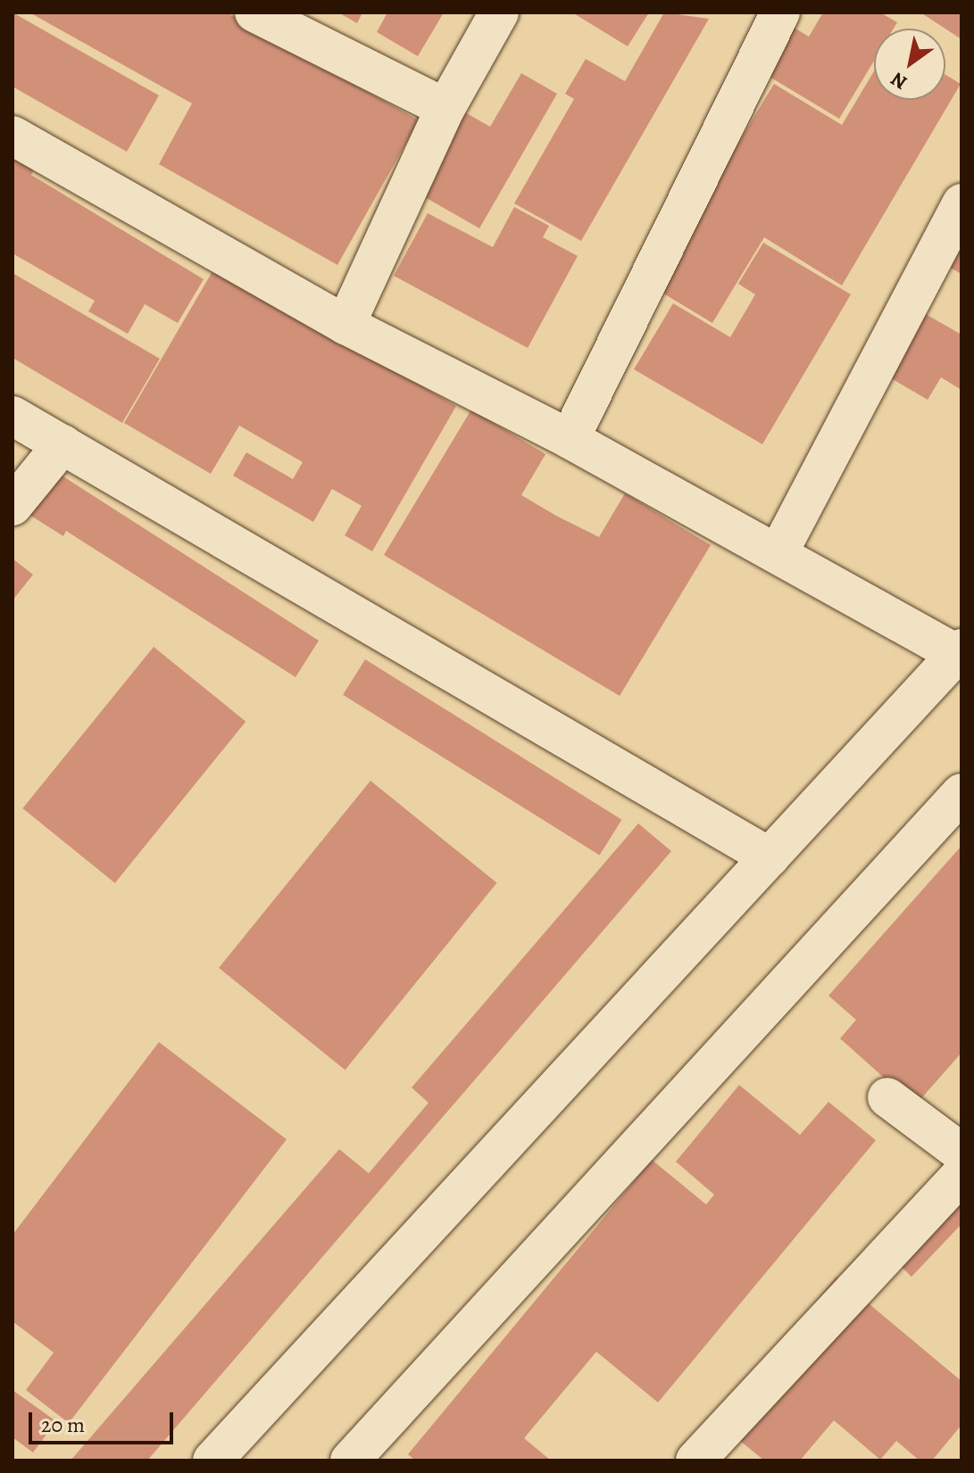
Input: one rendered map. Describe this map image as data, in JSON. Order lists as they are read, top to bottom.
{
  "scale_bar": "20 m",
  "north": "bottom left"
}
